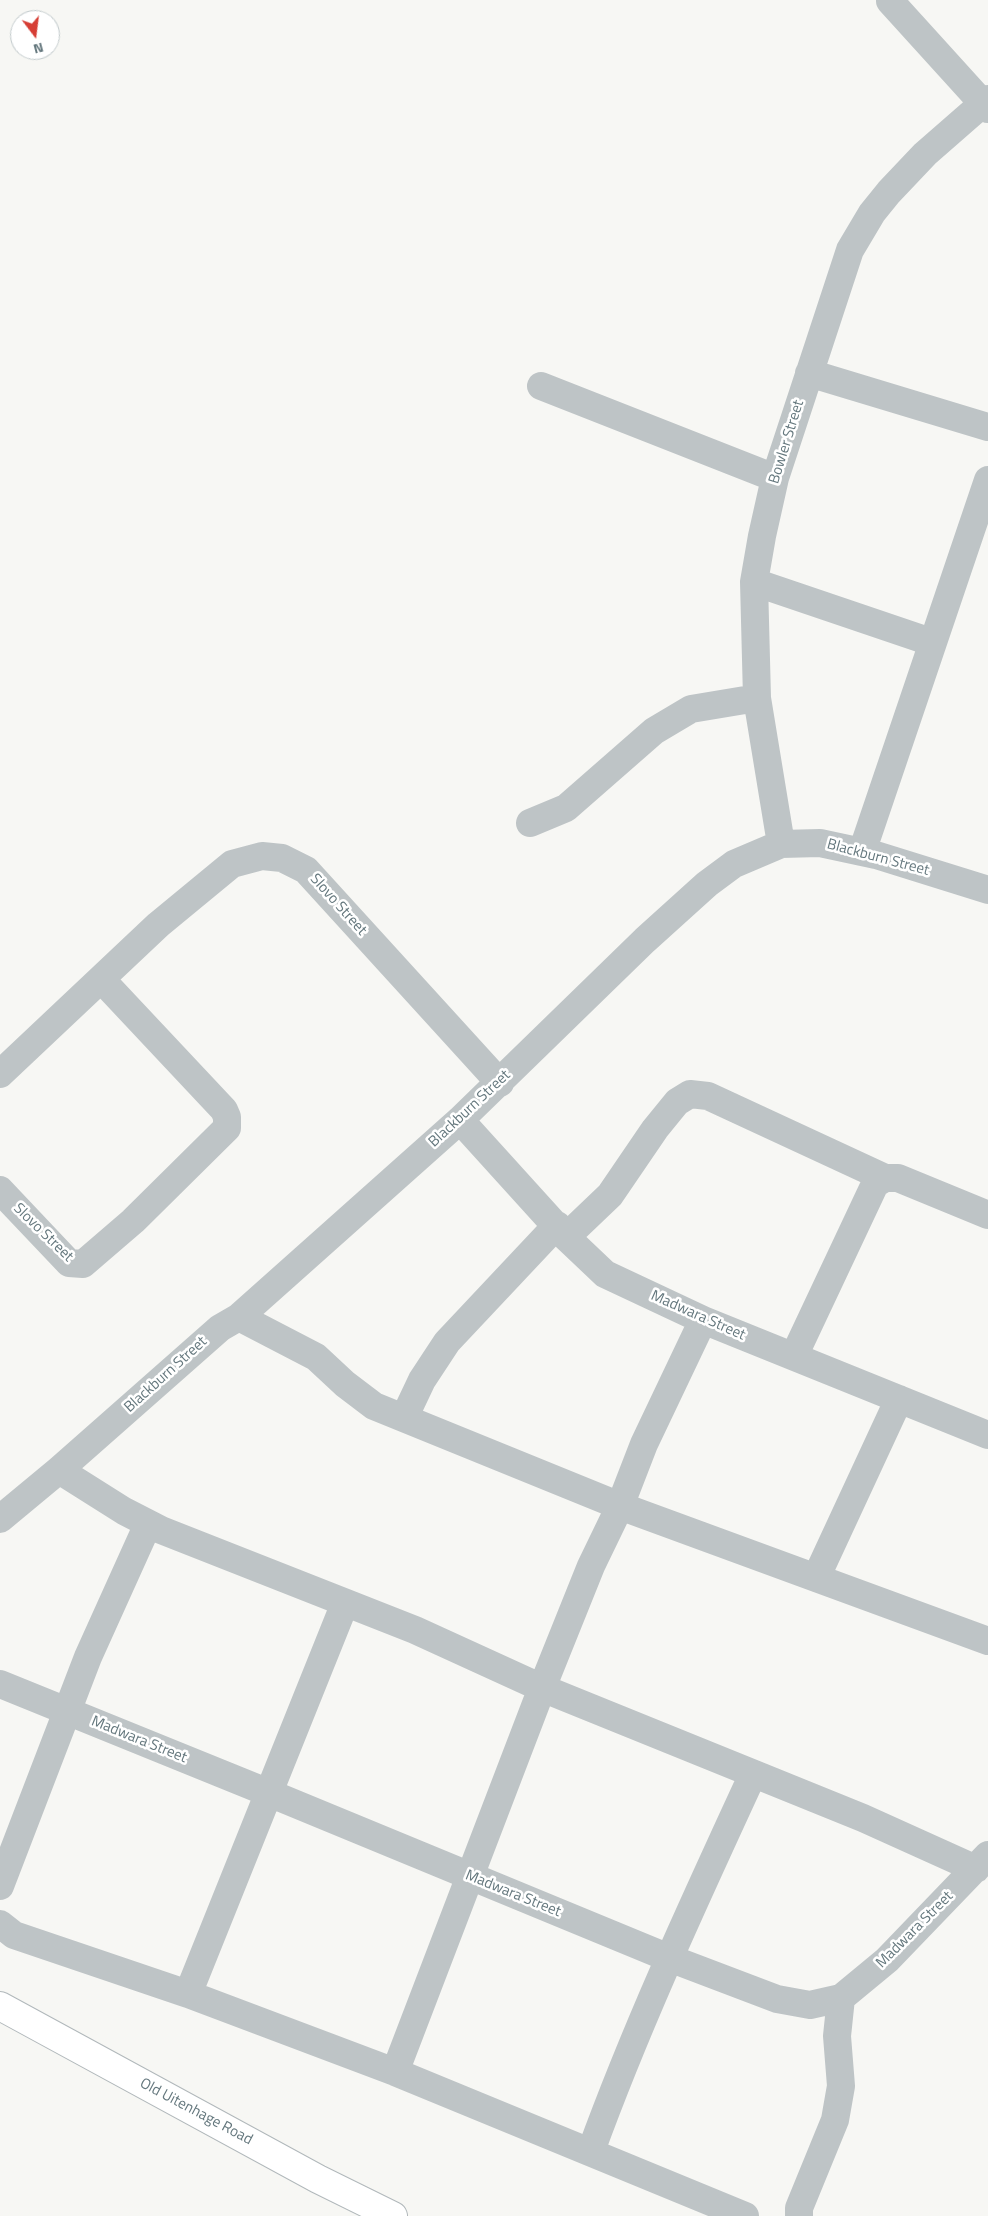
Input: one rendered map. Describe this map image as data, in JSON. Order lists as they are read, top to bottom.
{
  "streets": {
    "street": [
      "Bowler Street",
      "Blackburn Street",
      "Slovo Street",
      "Madwara Street",
      "Old Uitenhage Road"
    ]
  },
  "crossings": [
    ["Bowler Street", "Blackburn Street"],
    ["Blackburn Street", "Slovo Street"],
    ["Blackburn Street", "Madwara Street"]
  ],
  "north": "bottom"
}
